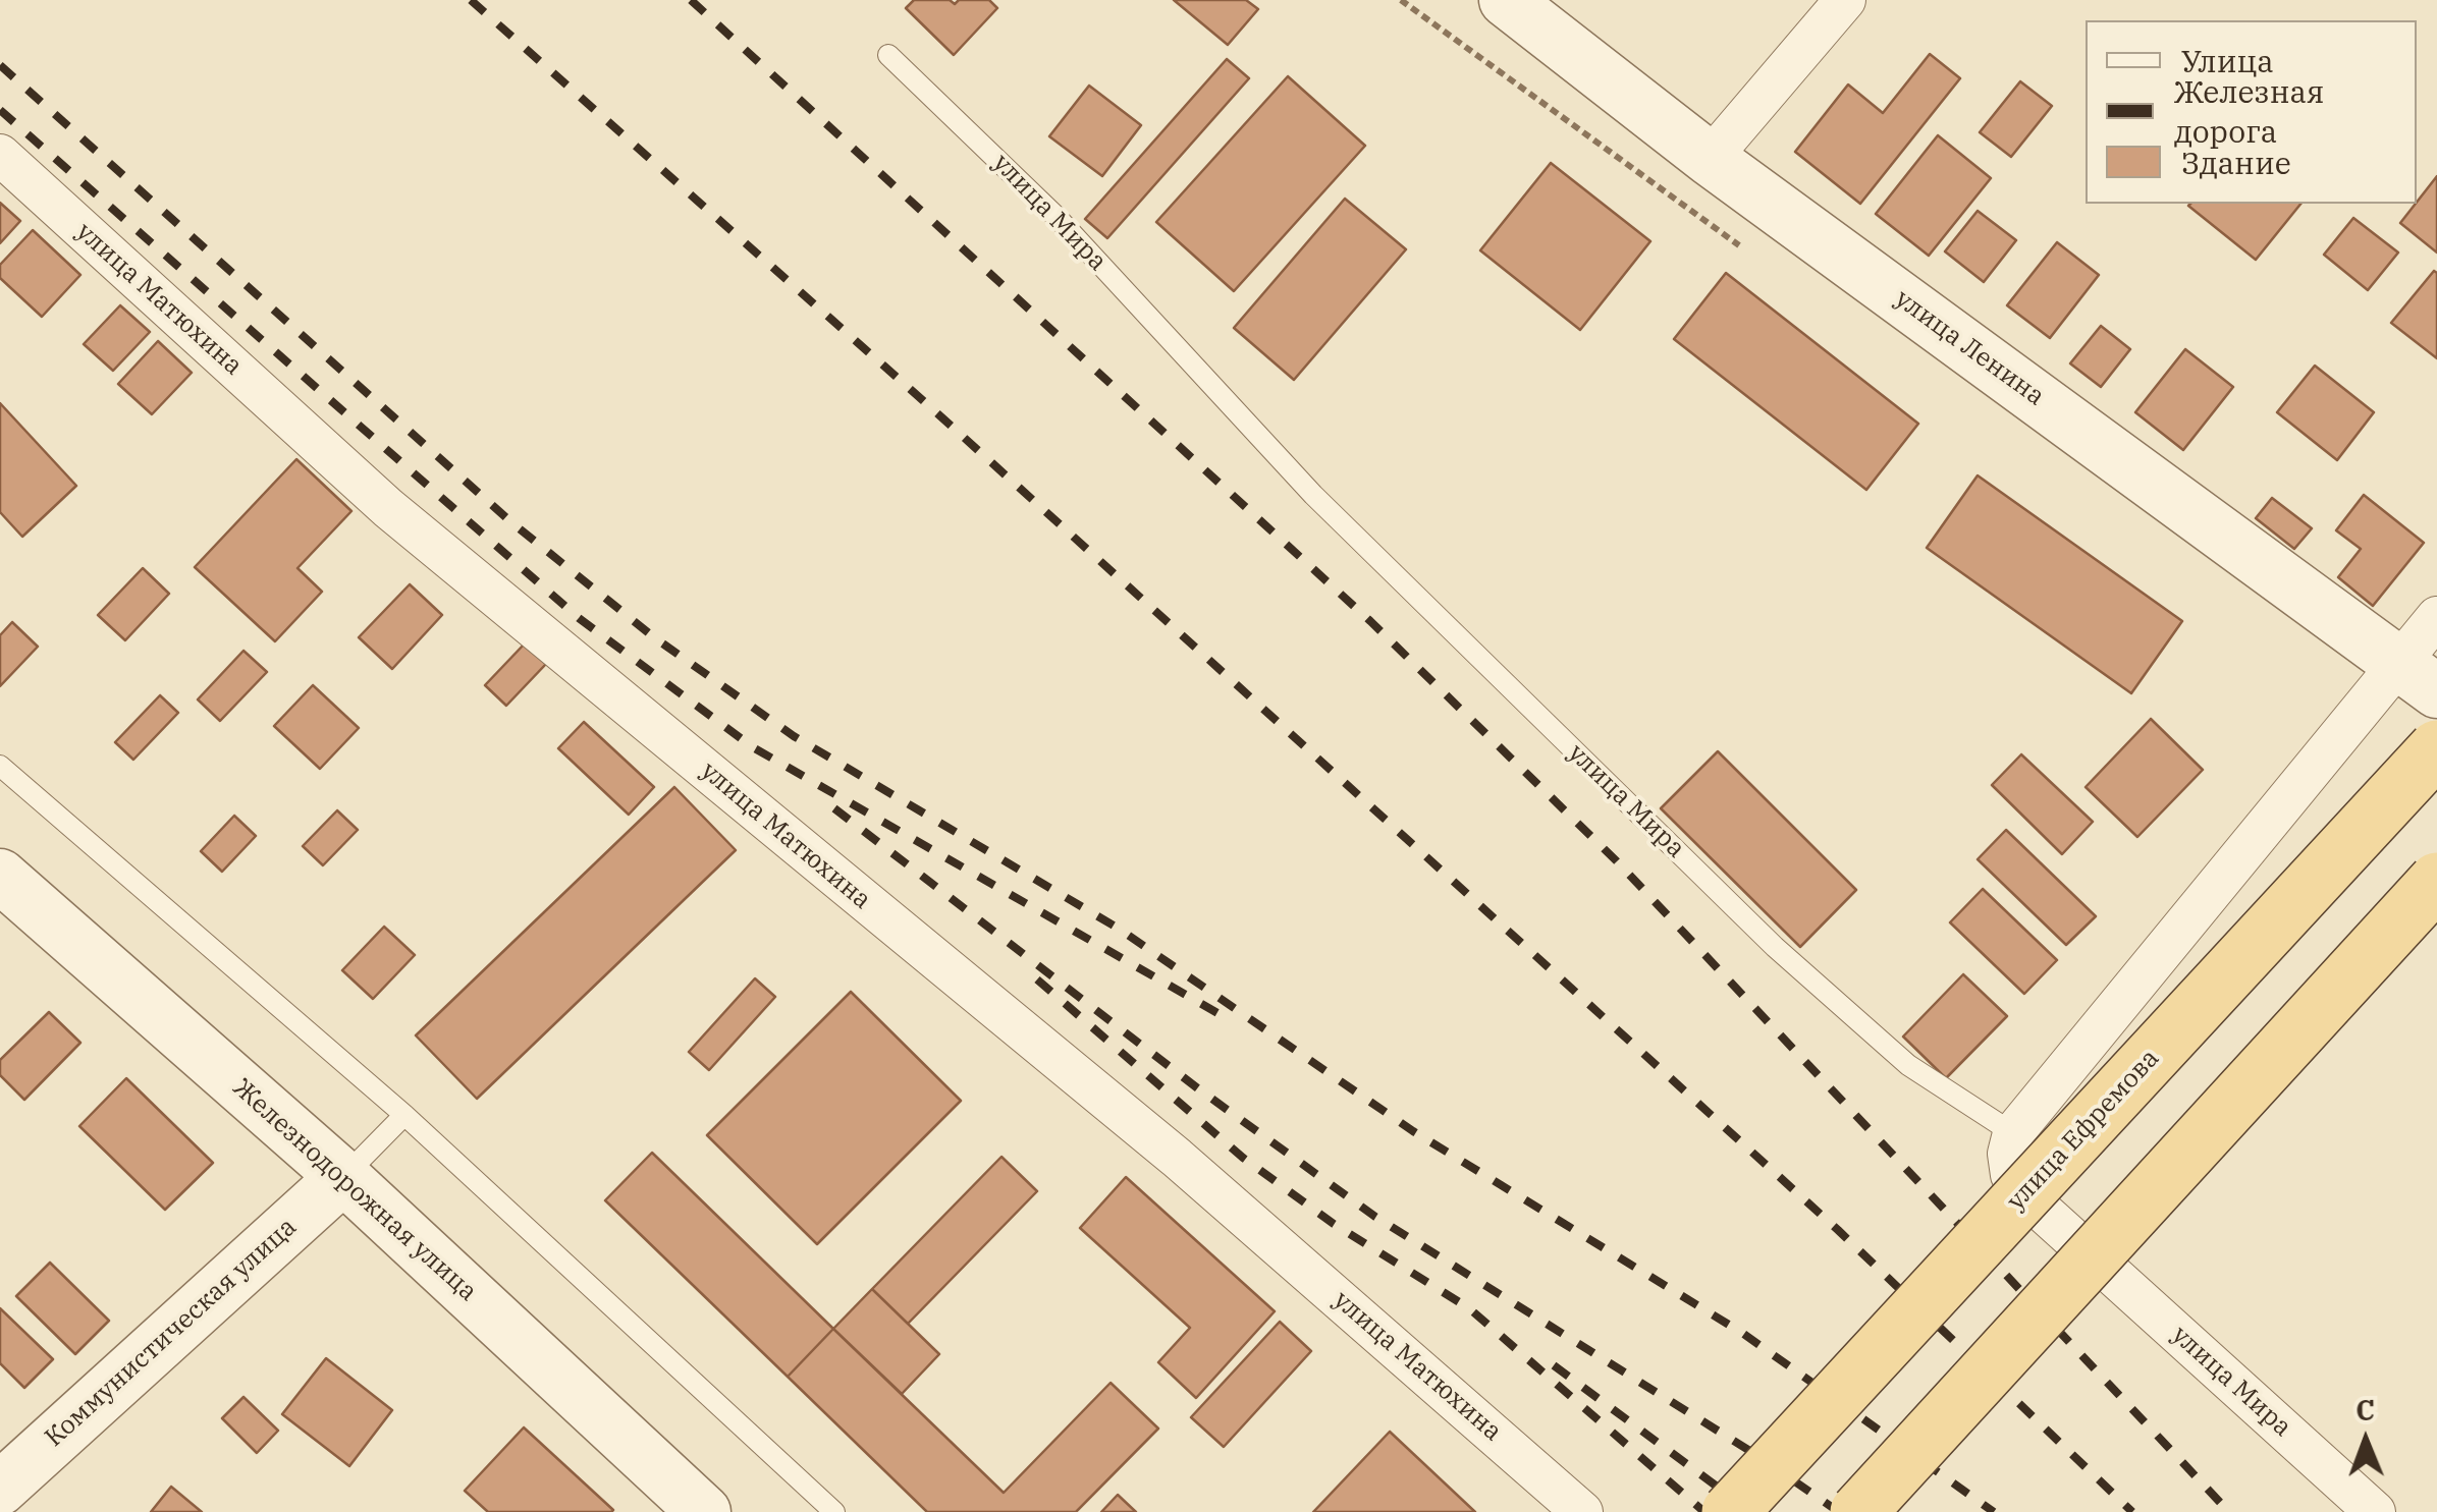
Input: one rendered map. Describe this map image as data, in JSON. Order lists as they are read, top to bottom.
{
  "streets": {
    "main road": ["улица Ефремова"],
    "street": [
      "улица Мира",
      "улица Матюхина",
      "улица Ленина",
      "Железнодорожная улица",
      "Коммунистическая улица"
    ]
  },
  "crossings": [
    ["улица Мира", "улица Ефремова"],
    ["улица Ленина", "улица Ефремова"],
    ["Железнодорожная улица", "Коммунистическая улица"]
  ],
  "legend": ["Улица", "Железная дорога", "Здание"],
  "north": "top"
}
